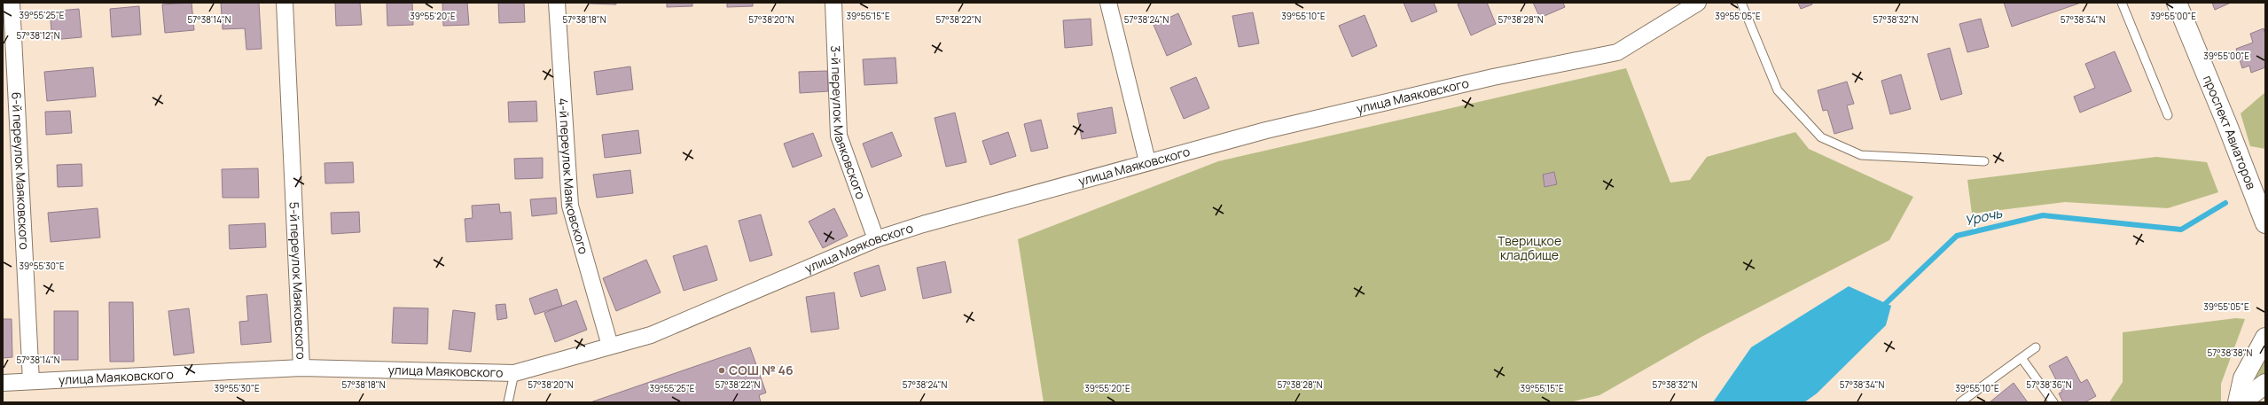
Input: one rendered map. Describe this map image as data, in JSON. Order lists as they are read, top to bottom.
{
  "streets": {
    "street": [
      "улица Маяковского",
      "3-й переулок Маяковского",
      "проспект Авиаторов",
      "6-й переулок Маяковского",
      "4-й переулок Маяковского",
      "5-й переулок Маяковского"
    ]
  },
  "crossings": [
    ["улица Маяковского", "3-й переулок Маяковского"],
    ["улица Маяковского", "6-й переулок Маяковского"],
    ["улица Маяковского", "4-й переулок Маяковского"],
    ["улица Маяковского", "5-й переулок Маяковского"]
  ],
  "water": ["Урочь"],
  "parks": ["Тверицкое кладбище"],
  "places": ["СОШ № 46"],
  "coordinates": [
    "39°55'25\"E",
    "39°55'10\"E",
    "39°55'05\"E",
    "39°55'20\"E",
    "39°55'15\"E",
    "39°55'00\"E",
    "57°38'14\"N",
    "57°38'18\"N",
    "57°38'20\"N",
    "57°38'22\"N",
    "57°38'24\"N",
    "57°38'28\"N",
    "57°38'32\"N",
    "57°38'34\"N",
    "57°38'12\"N",
    "39°55'30\"E",
    "57°38'38\"N",
    "57°38'36\"N"
  ]
}
